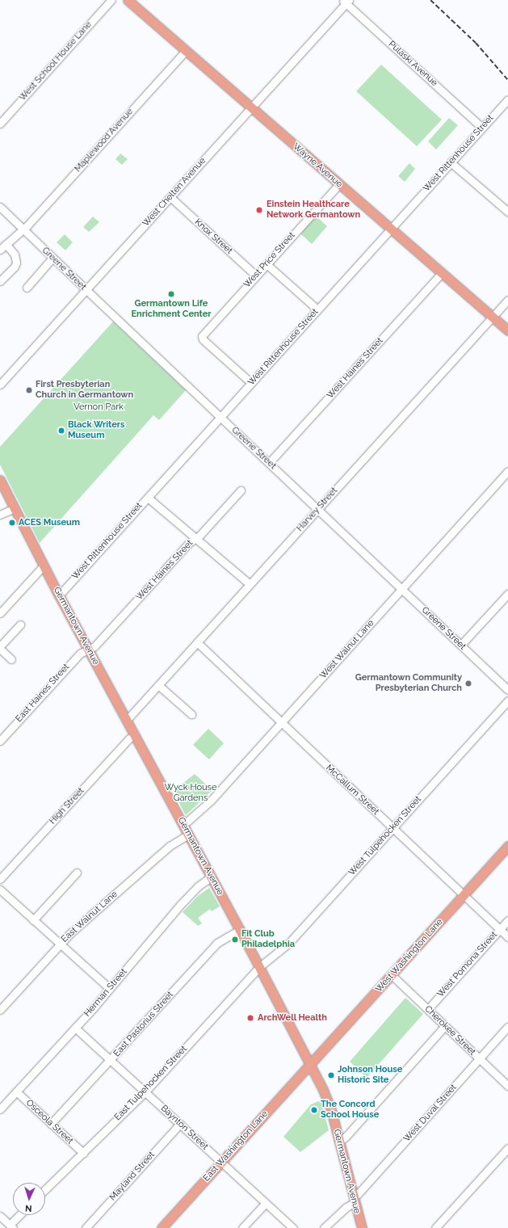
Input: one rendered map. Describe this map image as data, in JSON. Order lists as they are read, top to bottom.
{
  "streets": {
    "main road": [
      "Wayne Avenue",
      "Germantown Avenue",
      "West Washington Lane",
      "East Washington Lane"
    ],
    "street": [
      "West School House Lane",
      "Pulaski Avenue",
      "Maplewood Avenue",
      "West Rittenhouse Street",
      "West Chelten Avenue",
      "Knox Street",
      "West Price Street",
      "Greene Street",
      "West Haines Street",
      "Harvey Street",
      "West Walnut Lane",
      "East Haines Street",
      "McCallum Street",
      "High Street",
      "West Tulpehocken Street",
      "East Walnut Lane",
      "West Pomona Street",
      "Herman Street",
      "East Pastorius Street",
      "Cherokee Street",
      "East Tulpehocken Street",
      "West Duval Street",
      "Osceola Street",
      "Baynton Street",
      "Mayland Street"
    ]
  },
  "crossings": [
    ["Pulaski Avenue", "West Rittenhouse Street"],
    ["Pulaski Avenue", "West Chelten Avenue"],
    ["Maplewood Avenue", "Wayne Avenue"],
    ["Maplewood Avenue", "Greene Street"],
    ["West Rittenhouse Street", "Wayne Avenue"],
    ["West Rittenhouse Street", "West Price Street"],
    ["West Rittenhouse Street", "Greene Street"],
    ["West Rittenhouse Street", "Germantown Avenue"],
    ["Wayne Avenue", "West Chelten Avenue"],
    ["Wayne Avenue", "West Price Street"],
    ["Wayne Avenue", "West Haines Street"],
    ["Wayne Avenue", "Harvey Street"],
    ["West Chelten Avenue", "Knox Street"],
    ["West Chelten Avenue", "Greene Street"],
    ["Knox Street", "West Price Street"],
    ["Greene Street", "West Haines Street"],
    ["Greene Street", "Harvey Street"],
    ["Greene Street", "West Walnut Lane"],
    ["West Haines Street", "Germantown Avenue"],
    ["West Haines Street", "East Haines Street"],
    ["Harvey Street", "Germantown Avenue"],
    ["Harvey Street", "McCallum Street"],
    ["Germantown Avenue", "West Walnut Lane"],
    ["Germantown Avenue", "East Haines Street"],
    ["Germantown Avenue", "High Street"],
    ["Germantown Avenue", "West Tulpehocken Street"],
    ["Germantown Avenue", "East Walnut Lane"],
    ["Germantown Avenue", "West Washington Lane"],
    ["Germantown Avenue", "Herman Street"],
    ["Germantown Avenue", "East Pastorius Street"],
    ["Germantown Avenue", "East Tulpehocken Street"],
    ["Germantown Avenue", "West Duval Street"],
    ["Germantown Avenue", "East Washington Lane"],
    ["West Walnut Lane", "McCallum Street"],
    ["McCallum Street", "West Tulpehocken Street"],
    ["McCallum Street", "West Washington Lane"],
    ["McCallum Street", "West Pomona Street"],
    ["West Tulpehocken Street", "East Tulpehocken Street"],
    ["West Washington Lane", "Cherokee Street"],
    ["West Washington Lane", "East Washington Lane"],
    ["West Pomona Street", "Cherokee Street"],
    ["Herman Street", "Osceola Street"],
    ["Herman Street", "Baynton Street"],
    ["East Pastorius Street", "Osceola Street"],
    ["East Pastorius Street", "Baynton Street"],
    ["Cherokee Street", "West Duval Street"],
    ["East Tulpehocken Street", "Osceola Street"],
    ["East Tulpehocken Street", "Baynton Street"],
    ["Baynton Street", "East Washington Lane"],
    ["Baynton Street", "Mayland Street"]
  ],
  "parks": ["Vernon Park", "Wyck House Gardens"],
  "places": [
    "Einstein Healthcare Network Germantown",
    "Germantown Life Enrichment Center",
    "First Presbyterian Church in Germantown",
    "Black Writers Museum",
    "ACES Museum",
    "Germantown Community Presbyterian Church",
    "Fit Club Philadelphia",
    "ArchWell Health",
    "Johnson House Historic Site",
    "The Concord School House"
  ],
  "north": "bottom"
}
